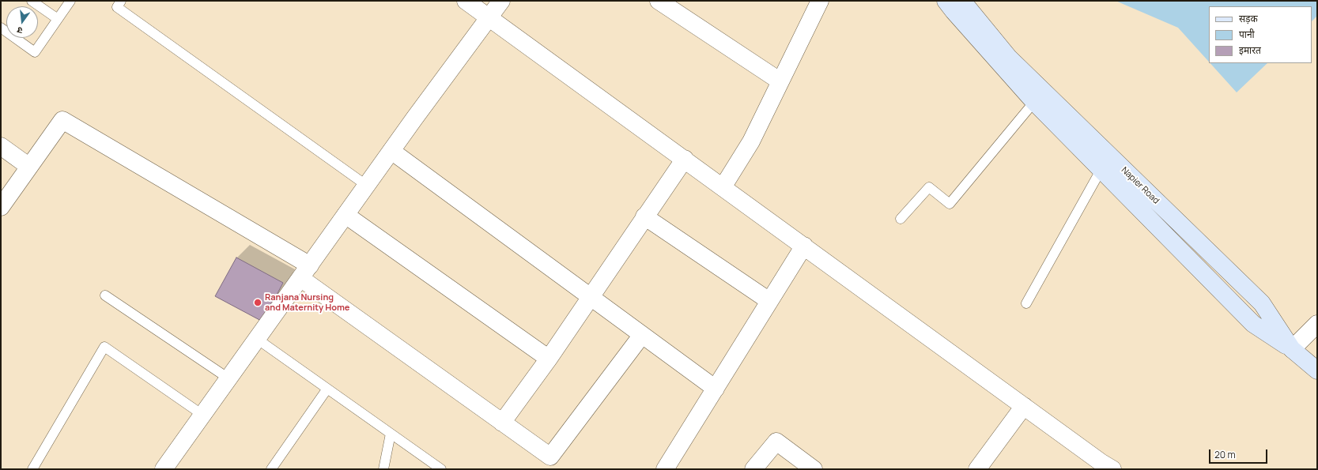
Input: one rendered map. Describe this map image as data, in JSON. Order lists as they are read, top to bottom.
{
  "streets": {
    "main road": ["Napier Road"]
  },
  "places": ["Ranjana Nursing and Maternity Home"],
  "legend": ["सड़क", "पानी", "इमारत"],
  "scale_bar": "20 m",
  "north": "bottom"
}
